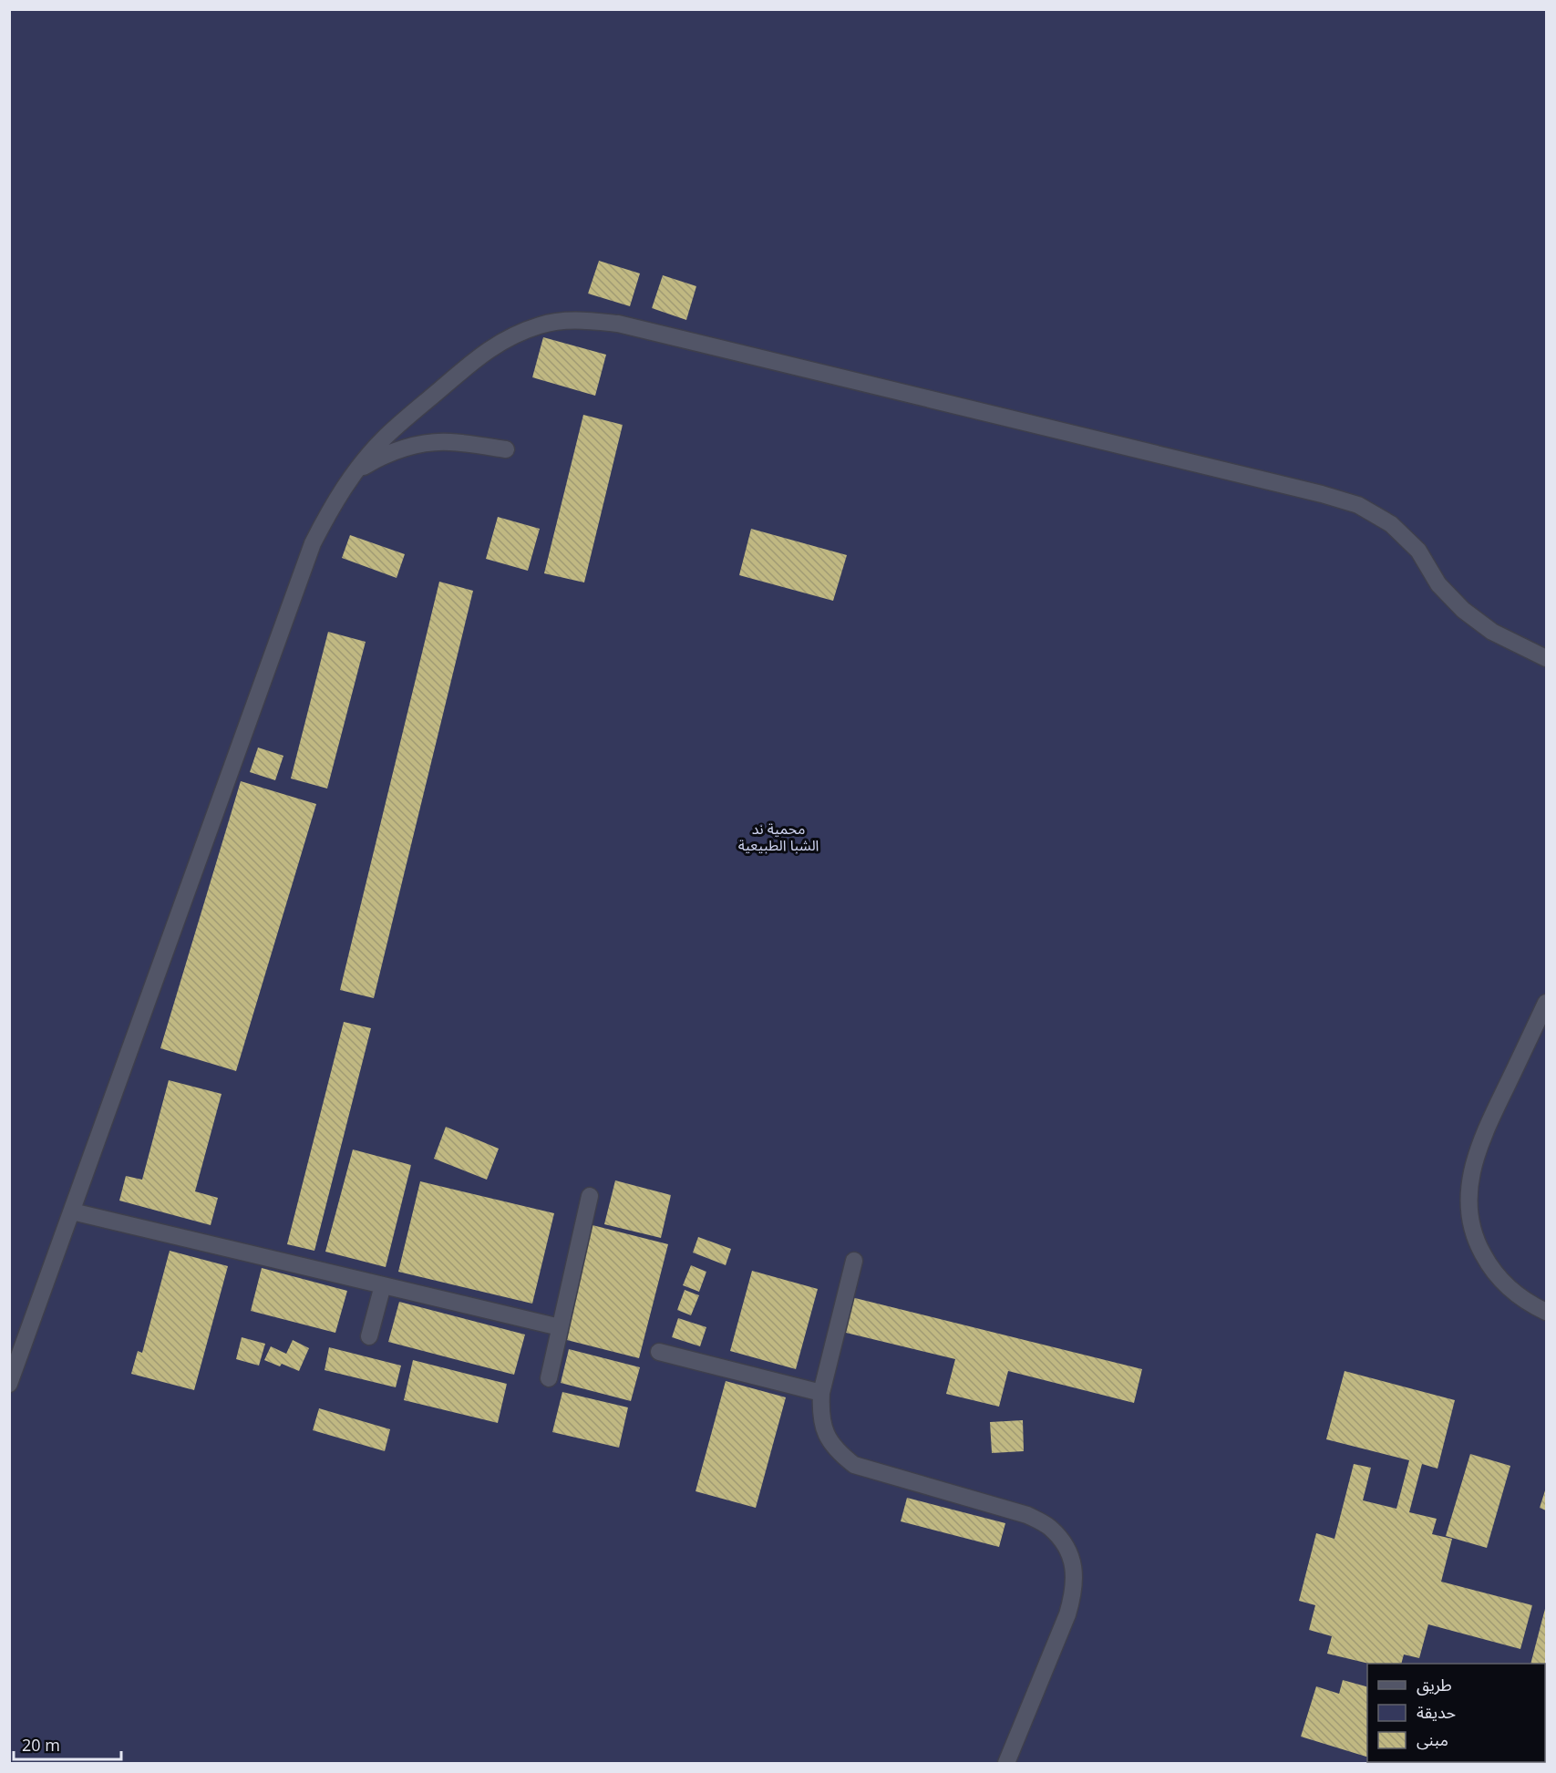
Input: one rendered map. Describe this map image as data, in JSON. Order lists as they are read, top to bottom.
{
  "parks": ["محمية ند الشبا الطبيعية"],
  "legend": ["طريق", "حديقة", "مبنى"],
  "scale_bar": "20 m"
}
